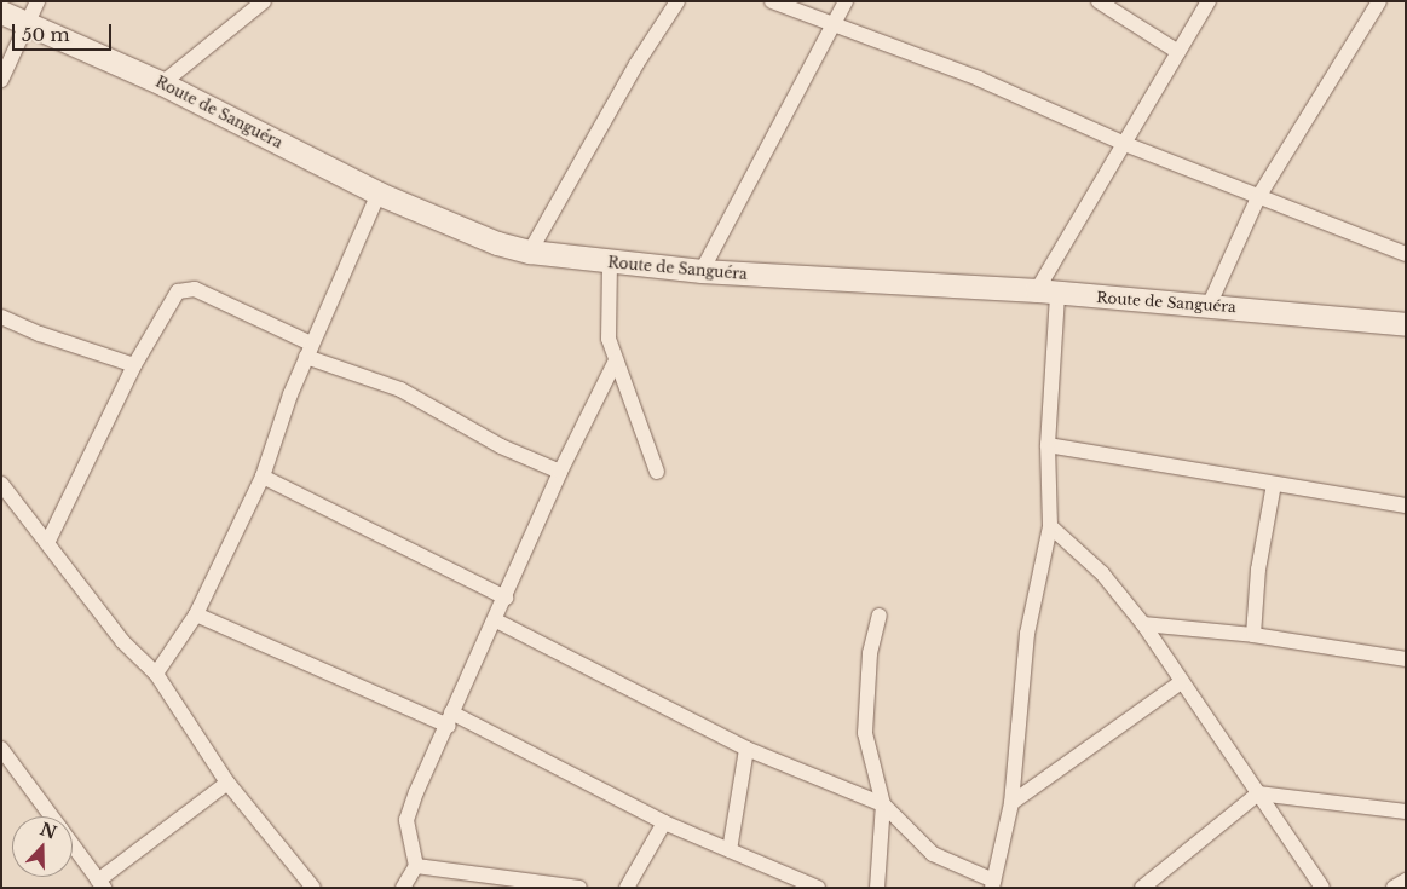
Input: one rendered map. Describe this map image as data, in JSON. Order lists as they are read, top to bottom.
{
  "streets": {
    "street": ["Route de Sanguéra"]
  },
  "scale_bar": "50 m",
  "north": "top"
}
